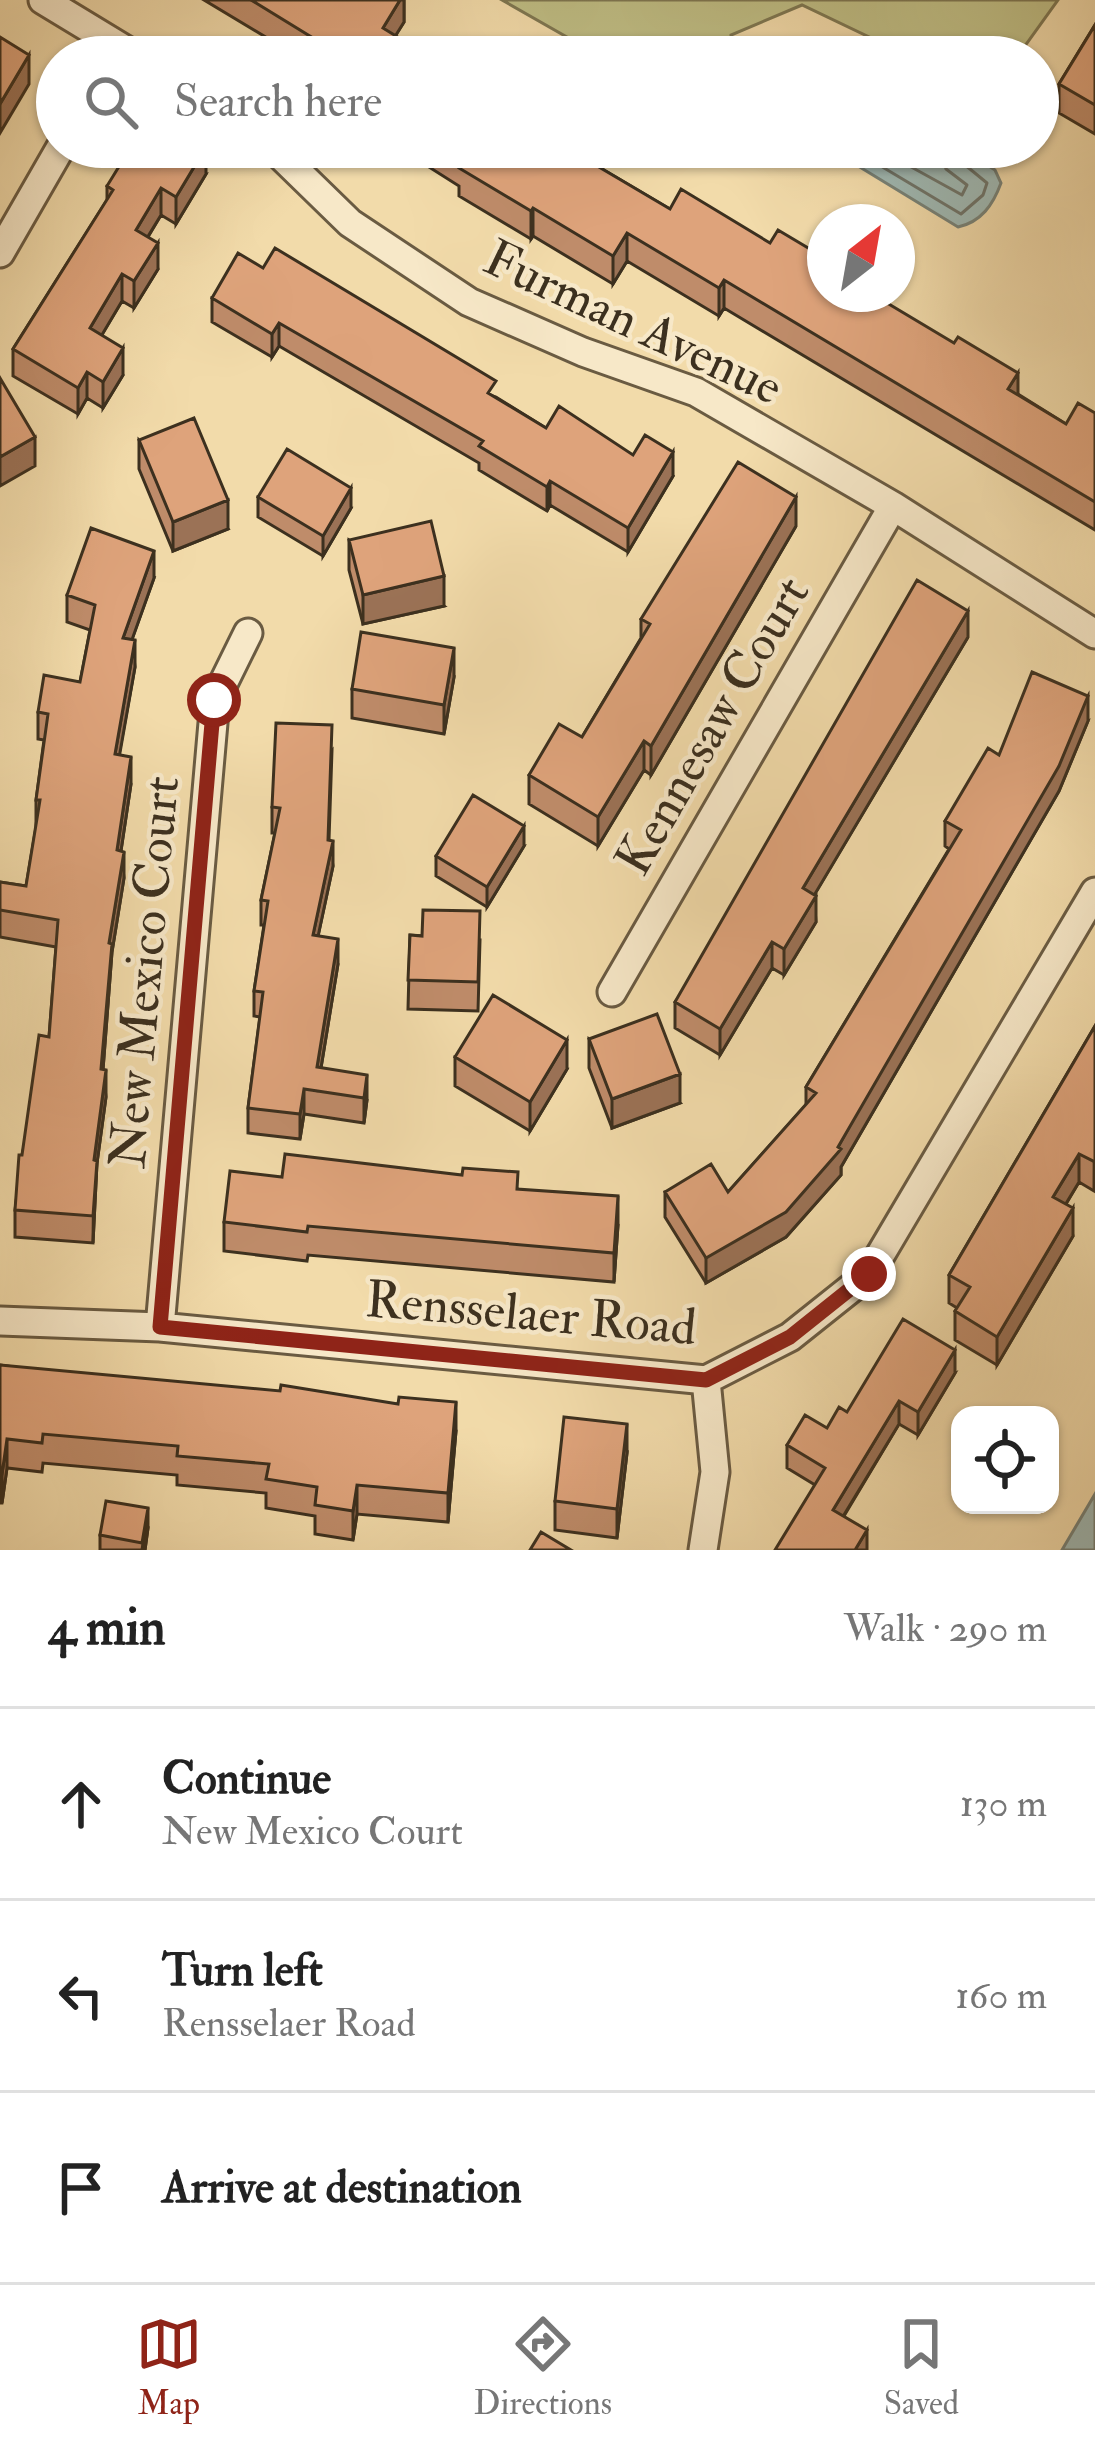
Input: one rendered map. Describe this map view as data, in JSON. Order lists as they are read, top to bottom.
{
  "streets": {
    "street": [
      "Furman Avenue",
      "Kennesaw Court",
      "New Mexico Court",
      "Rensselaer Road"
    ]
  },
  "crossings": [
    ["Furman Avenue", "Kennesaw Court"],
    ["New Mexico Court", "Rensselaer Road"]
  ],
  "north": "top right",
  "page": {
    "search": "Search here",
    "heading": ["4 min", "Walk · 290 m"],
    "list": [
      ["Continue", "New Mexico Court", "130 m"],
      ["Turn left", "Rensselaer Road", "160 m"],
      "Arrive at destination"
    ],
    "nav": ["Map", "Directions", "Saved"]
  }
}
